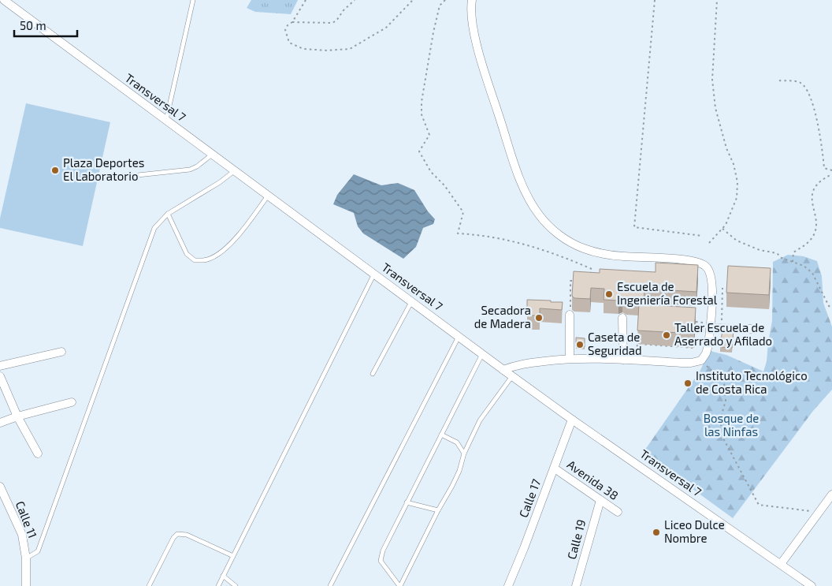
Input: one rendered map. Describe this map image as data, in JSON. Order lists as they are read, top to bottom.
{
  "streets": {
    "street": [
      "Transversal 7",
      "Avenida 38",
      "Calle 17",
      "Calle 11",
      "Calle 19"
    ]
  },
  "crossings": [
    ["Transversal 7", "Calle 17"],
    ["Avenida 38", "Calle 17"],
    ["Avenida 38", "Calle 19"]
  ],
  "parks": ["Bosque de las Ninfas"],
  "places": [
    "Plaza Deportes El Laboratorio",
    "Escuela de Ingeniería Forestal",
    "Secadora de Madera",
    "Taller Escuela de Aserrado y Afilado",
    "Caseta de Seguridad",
    "Instituto Tecnológico de Costa Rica",
    "Liceo Dulce Nombre"
  ],
  "scale_bar": "50 m"
}
